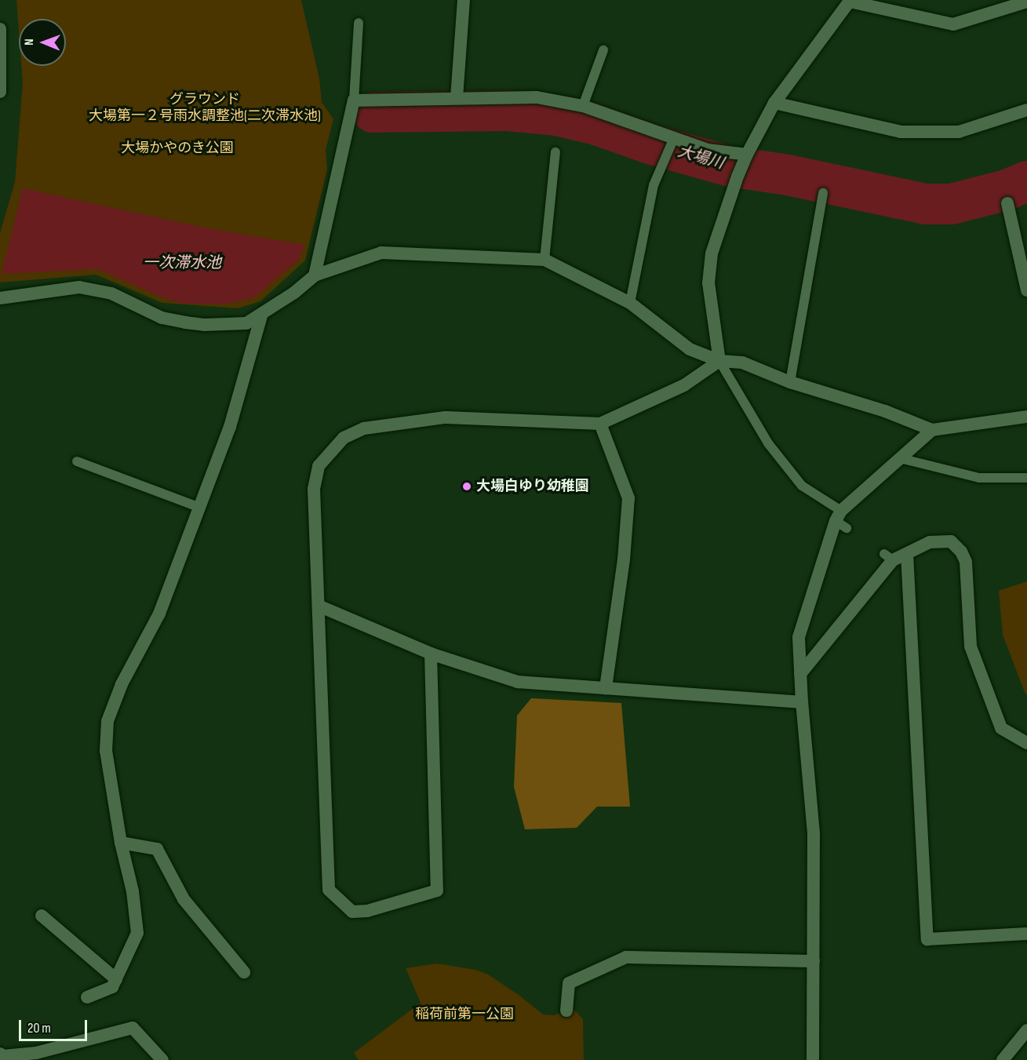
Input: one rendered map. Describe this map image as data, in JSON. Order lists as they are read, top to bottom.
{
  "water": ["大場川", "一次滞水池"],
  "parks": ["グラウンド 大場第一２号雨水調整池(二次滞水池)", "大場かやのき公園", "稲荷前第一公園"],
  "places": ["大場白ゆり幼稚園"],
  "scale_bar": "20 m",
  "north": "left"
}
